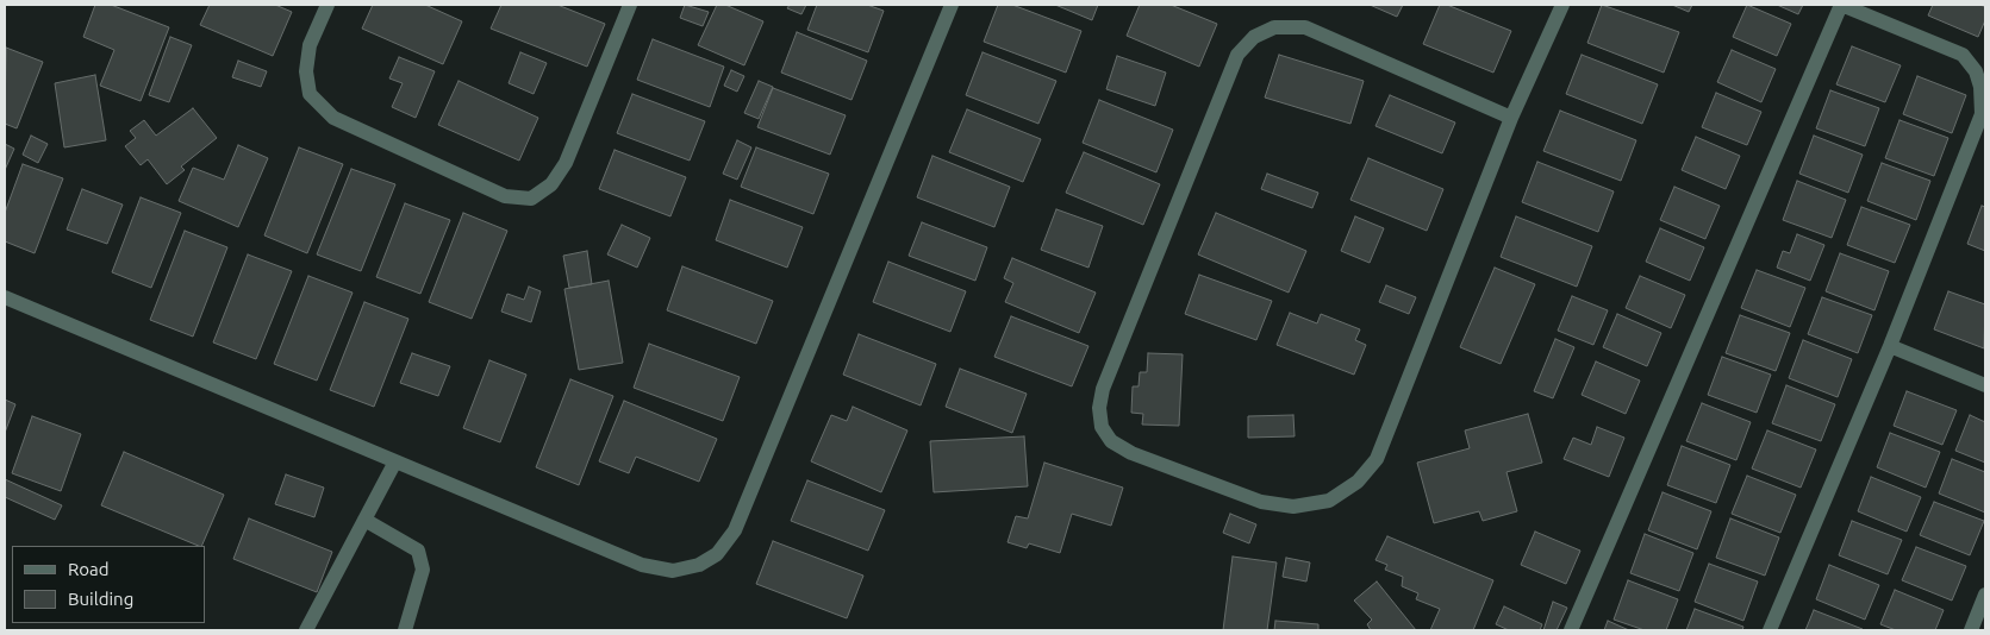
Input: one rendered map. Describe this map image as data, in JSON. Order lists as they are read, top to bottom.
{
  "legend": ["Road", "Building"]
}
